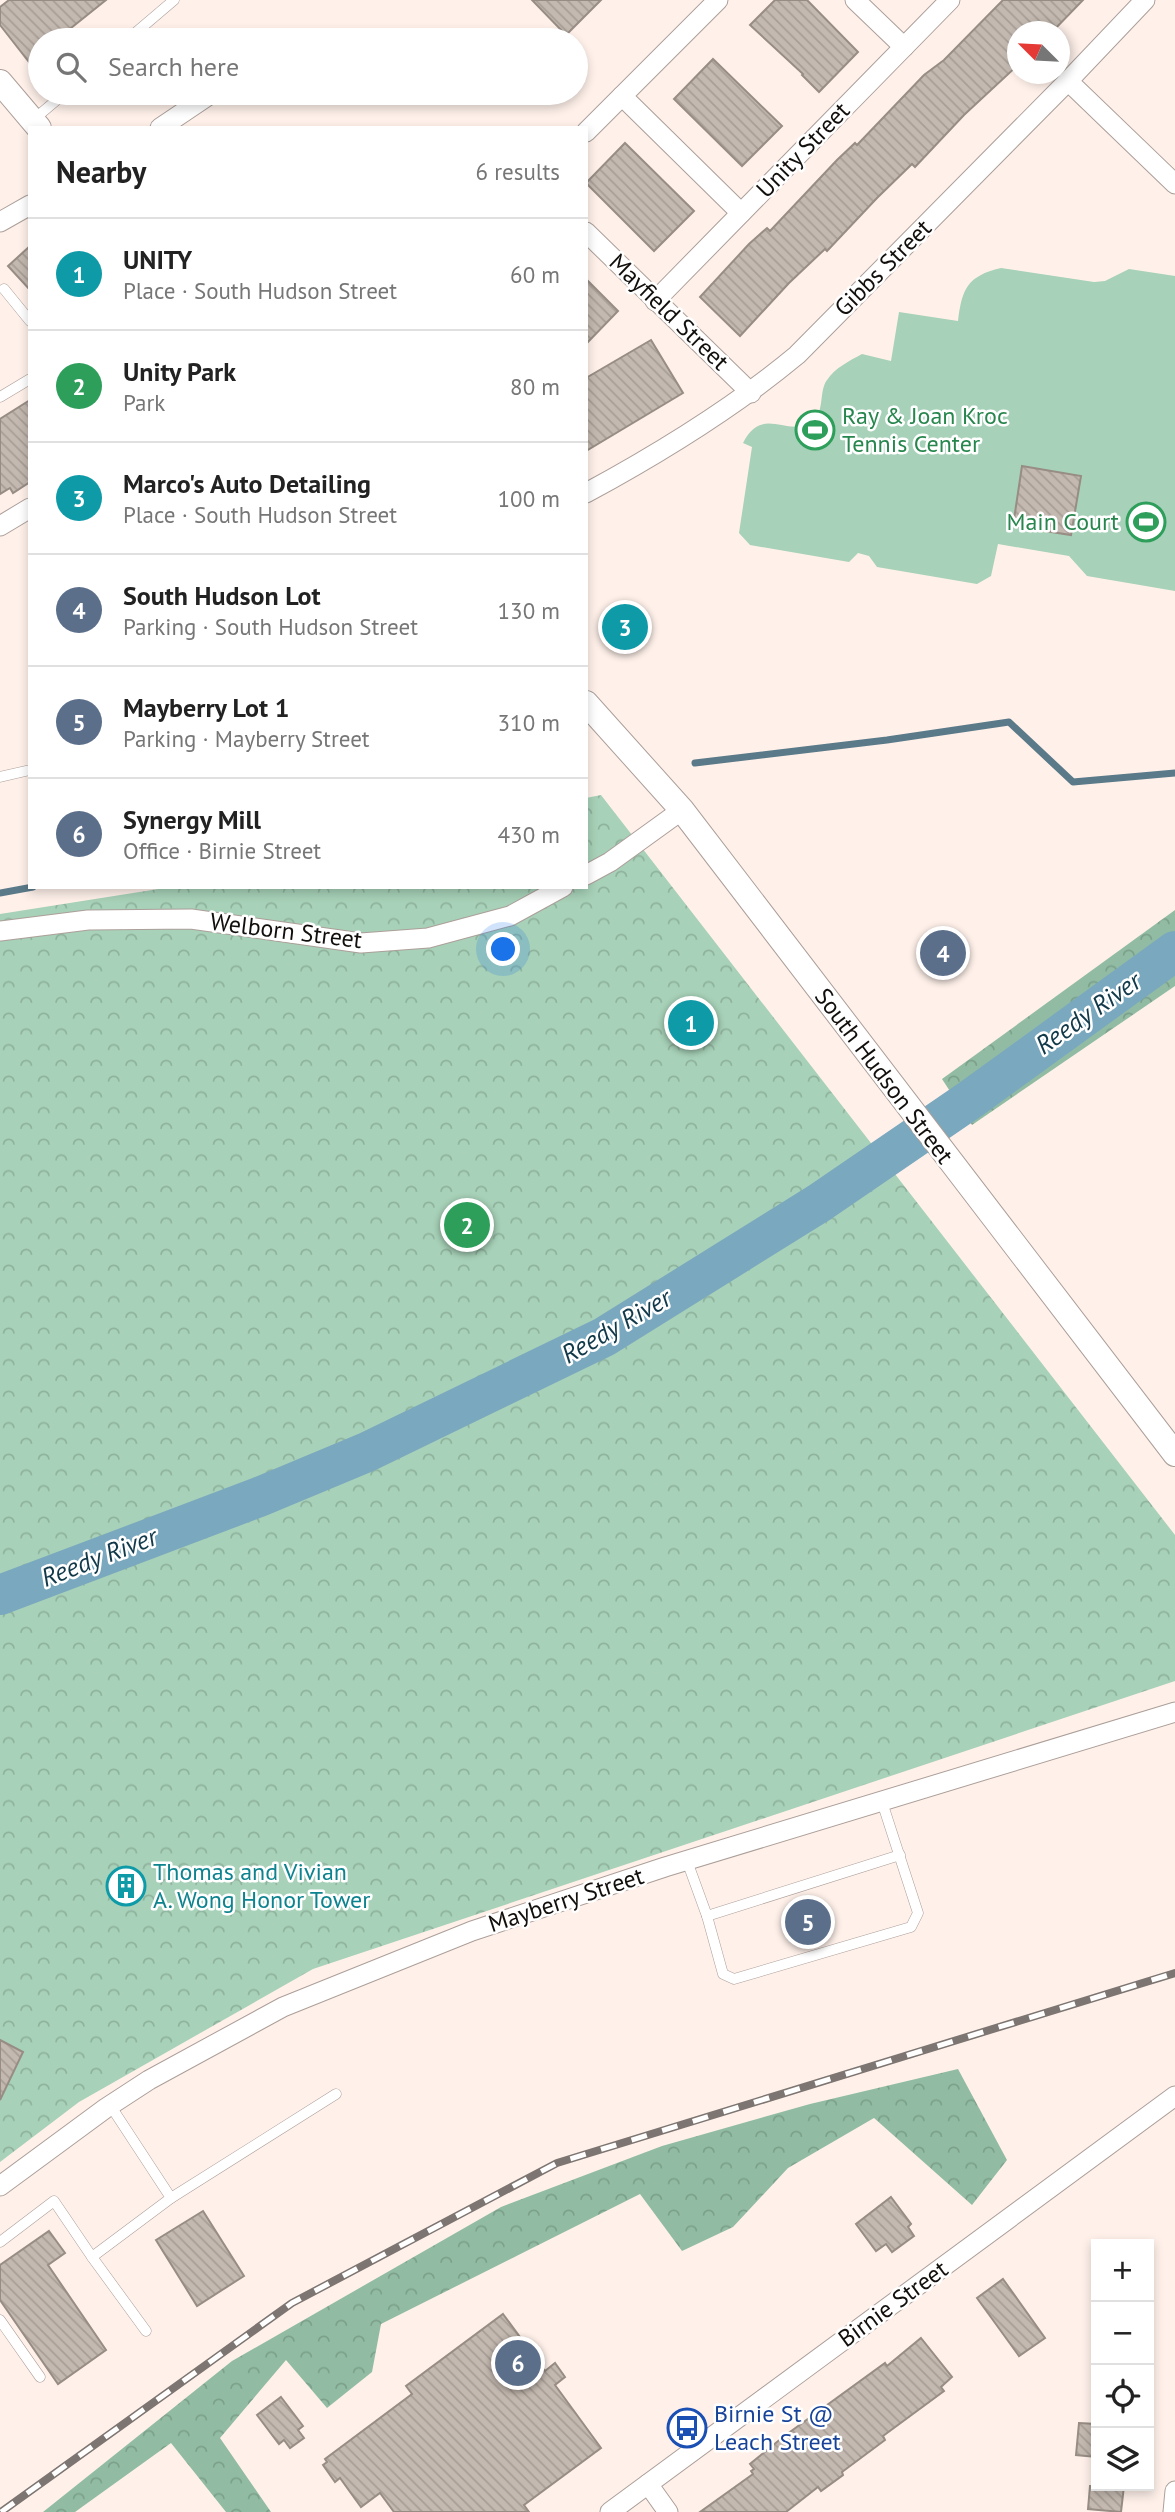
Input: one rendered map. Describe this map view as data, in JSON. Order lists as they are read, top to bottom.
{
  "streets": {
    "street": [
      "Unity Street",
      "Gibbs Street",
      "Mayfield Street",
      "Welborn Street",
      "South Hudson Street",
      "Mayberry Street",
      "Birnie Street"
    ]
  },
  "crossings": [
    ["Unity Street", "Mayfield Street"],
    ["Gibbs Street", "Mayfield Street"]
  ],
  "water": ["Reedy River"],
  "places": {
    "sports": ["Ray & Joan Kroc Tennis Center", "Main Court"],
    "building": ["Thomas and Vivian A. Wong Honor Tower"],
    "bus stop": ["Birnie St @ Leach Street"]
  },
  "north": "top left",
  "page": {
    "search": "Search here",
    "heading": ["Nearby", "6 results"],
    "list": [
      {
        "mark": "1",
        "name": "UNITY",
        "note": "Place · South Hudson Street",
        "value": "60 m"
      },
      {
        "mark": "2",
        "name": "Unity Park",
        "note": "Park",
        "value": "80 m"
      },
      {
        "mark": "3",
        "name": "Marco's Auto Detailing",
        "note": "Place · South Hudson Street",
        "value": "100 m"
      },
      {
        "mark": "4",
        "name": "South Hudson Lot",
        "note": "Parking · South Hudson Street",
        "value": "130 m"
      },
      {
        "mark": "5",
        "name": "Mayberry Lot 1",
        "note": "Parking · Mayberry Street",
        "value": "310 m"
      },
      {
        "mark": "6",
        "name": "Synergy Mill",
        "note": "Office · Birnie Street",
        "value": "430 m"
      }
    ],
    "pins": [
      "3",
      "4",
      "1",
      "2",
      "5",
      "6"
    ],
    "map_buttons": ["+", "−"]
  }
}
